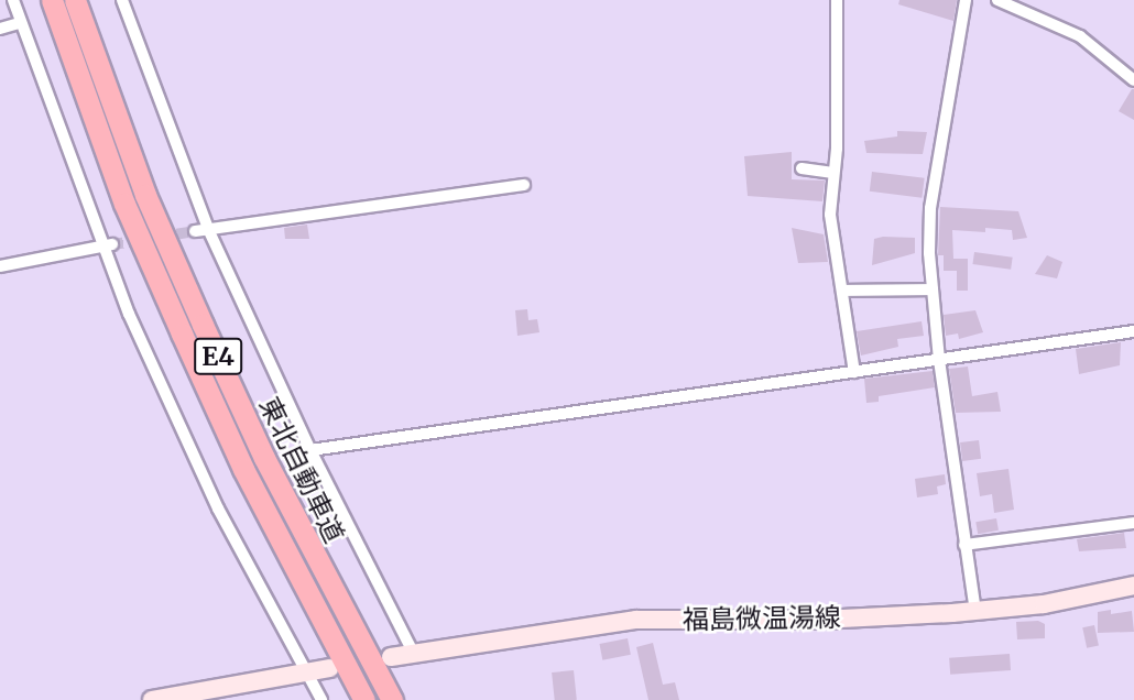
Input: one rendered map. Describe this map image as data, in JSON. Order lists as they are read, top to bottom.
{
  "streets": {
    "highway": ["E4", "東北自動車道"],
    "main road": ["福島微温湯線"]
  }
}
